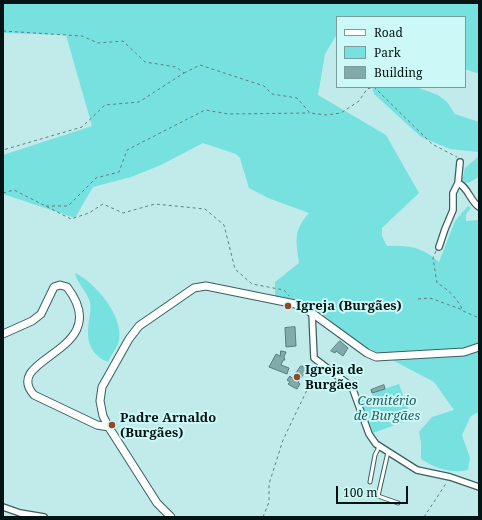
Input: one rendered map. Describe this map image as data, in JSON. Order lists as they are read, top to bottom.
{
  "parks": ["Cemitério de Burgães"],
  "places": ["Igreja (Burgães)", "Igreja de Burgães", "Padre Arnaldo (Burgães)"],
  "legend": ["Road", "Park", "Building"],
  "scale_bar": "100 m"
}
